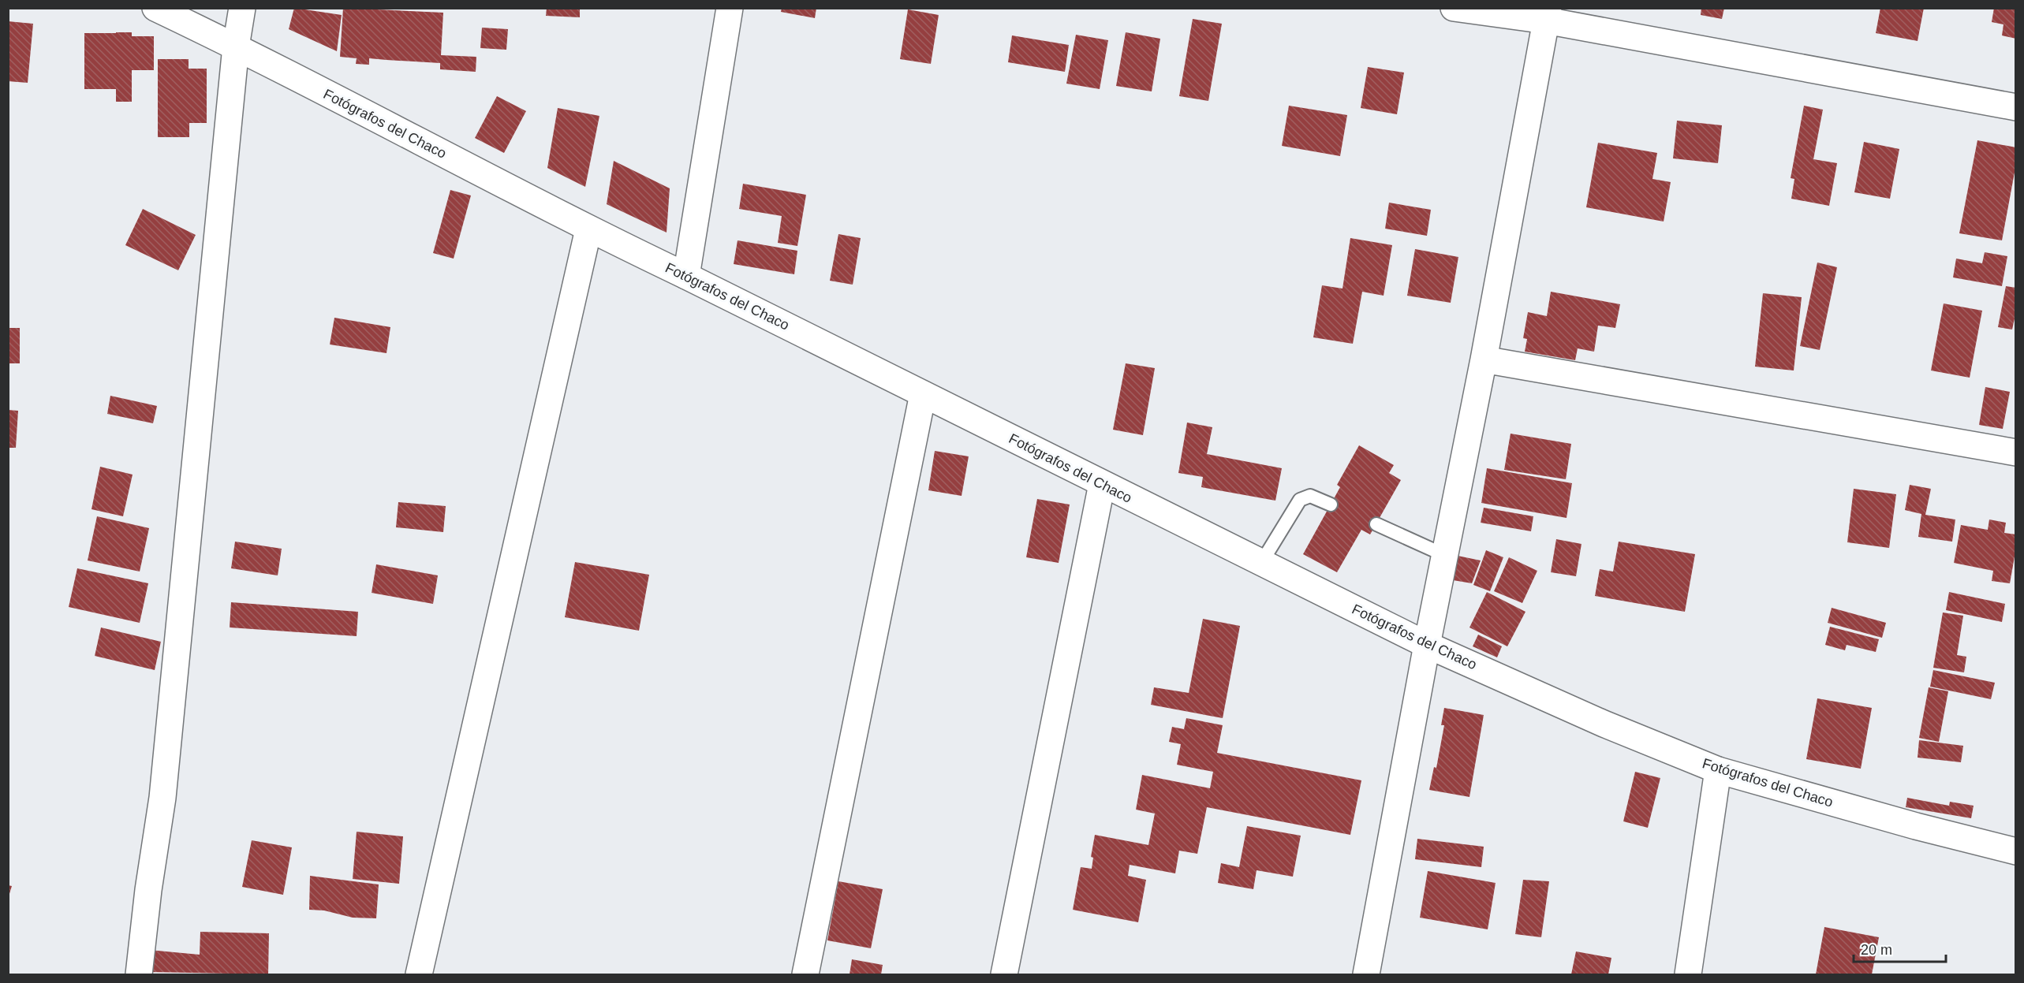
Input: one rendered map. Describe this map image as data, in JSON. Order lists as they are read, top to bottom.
{
  "streets": {
    "street": ["Fotógrafos del Chaco"]
  },
  "scale_bar": "20 m"
}
